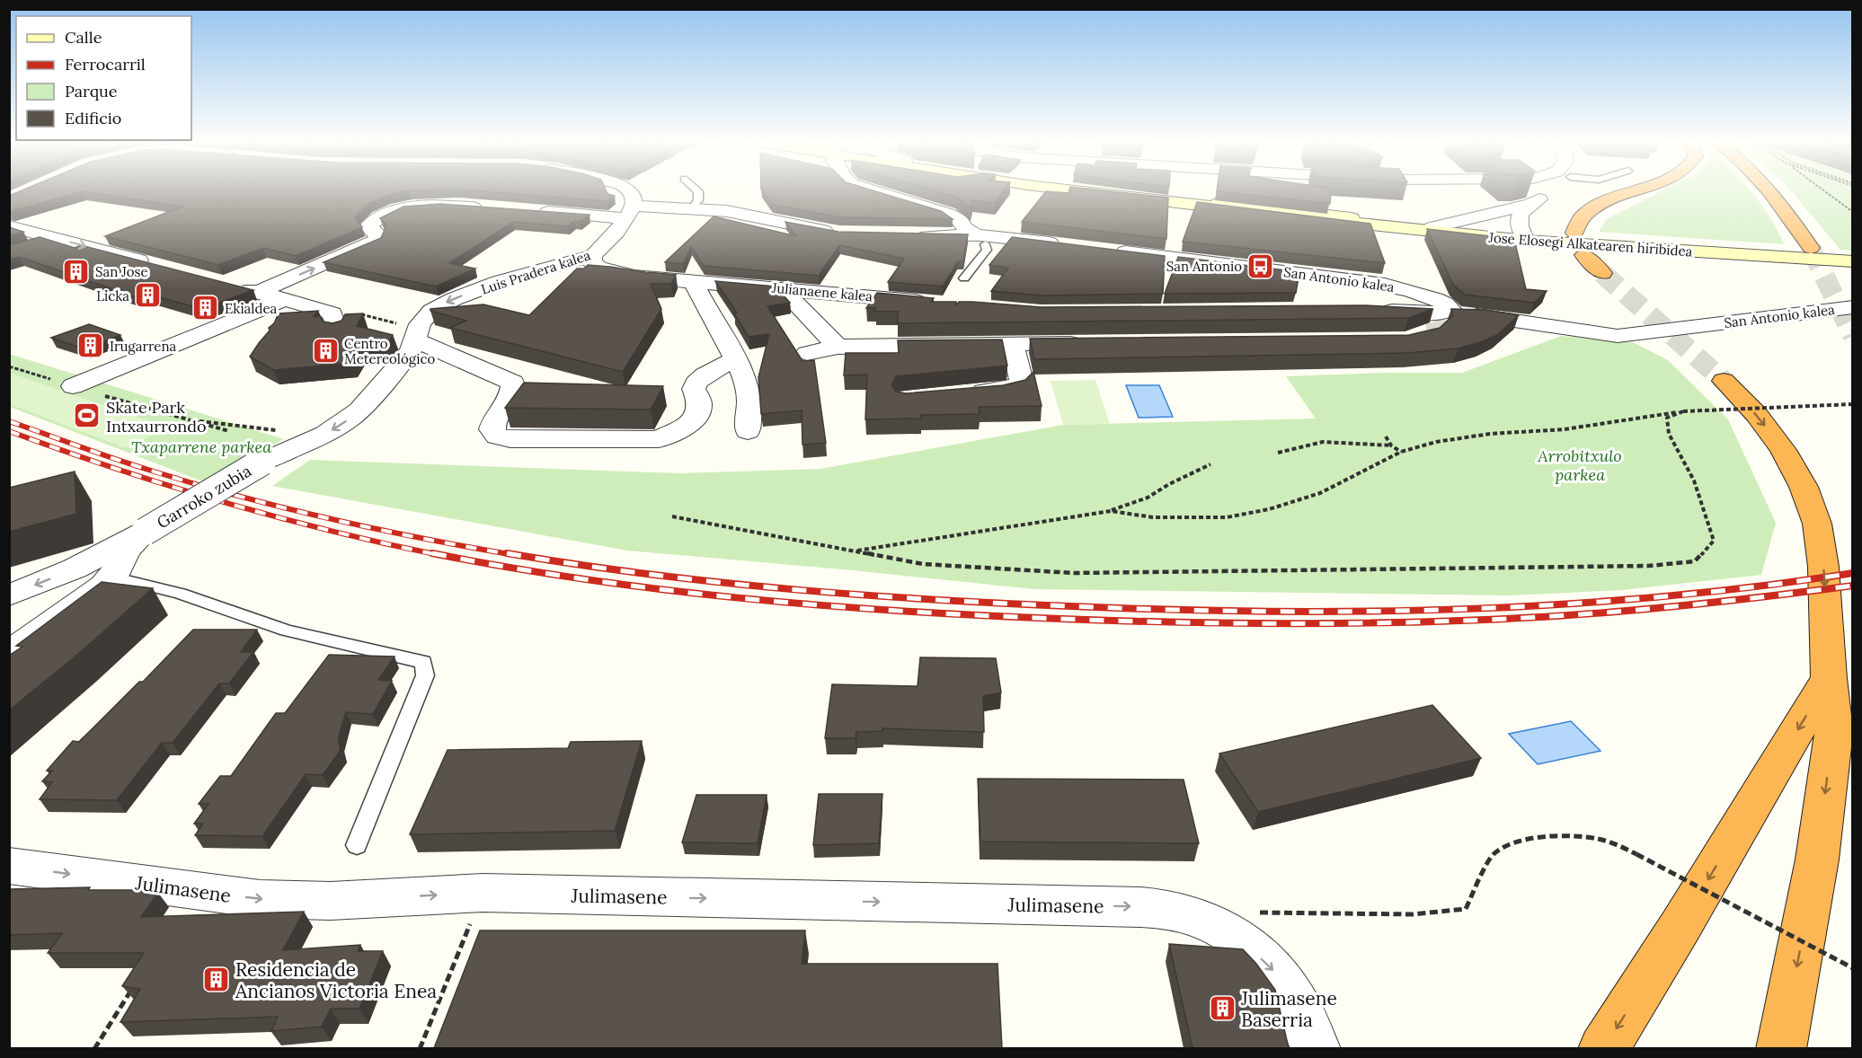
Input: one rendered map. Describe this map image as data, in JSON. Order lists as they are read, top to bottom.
{
  "streets": {
    "main road": ["Jose Elosegi Alkatearen hiribidea"],
    "street": [
      "Luis Pradera kalea",
      "San Antonio kalea",
      "Julianaene kalea",
      "Garroko zubia",
      "Julimasene"
    ]
  },
  "crossings": [
    ["Luis Pradera kalea", "Julianaene kalea"],
    ["Luis Pradera kalea", "Garroko zubia"]
  ],
  "one_way": ["Luis Pradera kalea", "Julimasene"],
  "parks": ["Txaparrene parkea", "Arrobitxulo parkea"],
  "places": {
    "bus stop": ["San Antonio"],
    "building": [
      "San Jose",
      "Licka",
      "Ekialdea",
      "Irugarrena",
      "Centro Metereológico",
      "Residencia de Ancianos Victoria Enea",
      "Julimasene Baserria"
    ],
    "sports": ["Skate Park Intxaurrondo"]
  },
  "legend": [
    "Calle",
    "Ferrocarril",
    "Parque",
    "Edificio"
  ]
}
